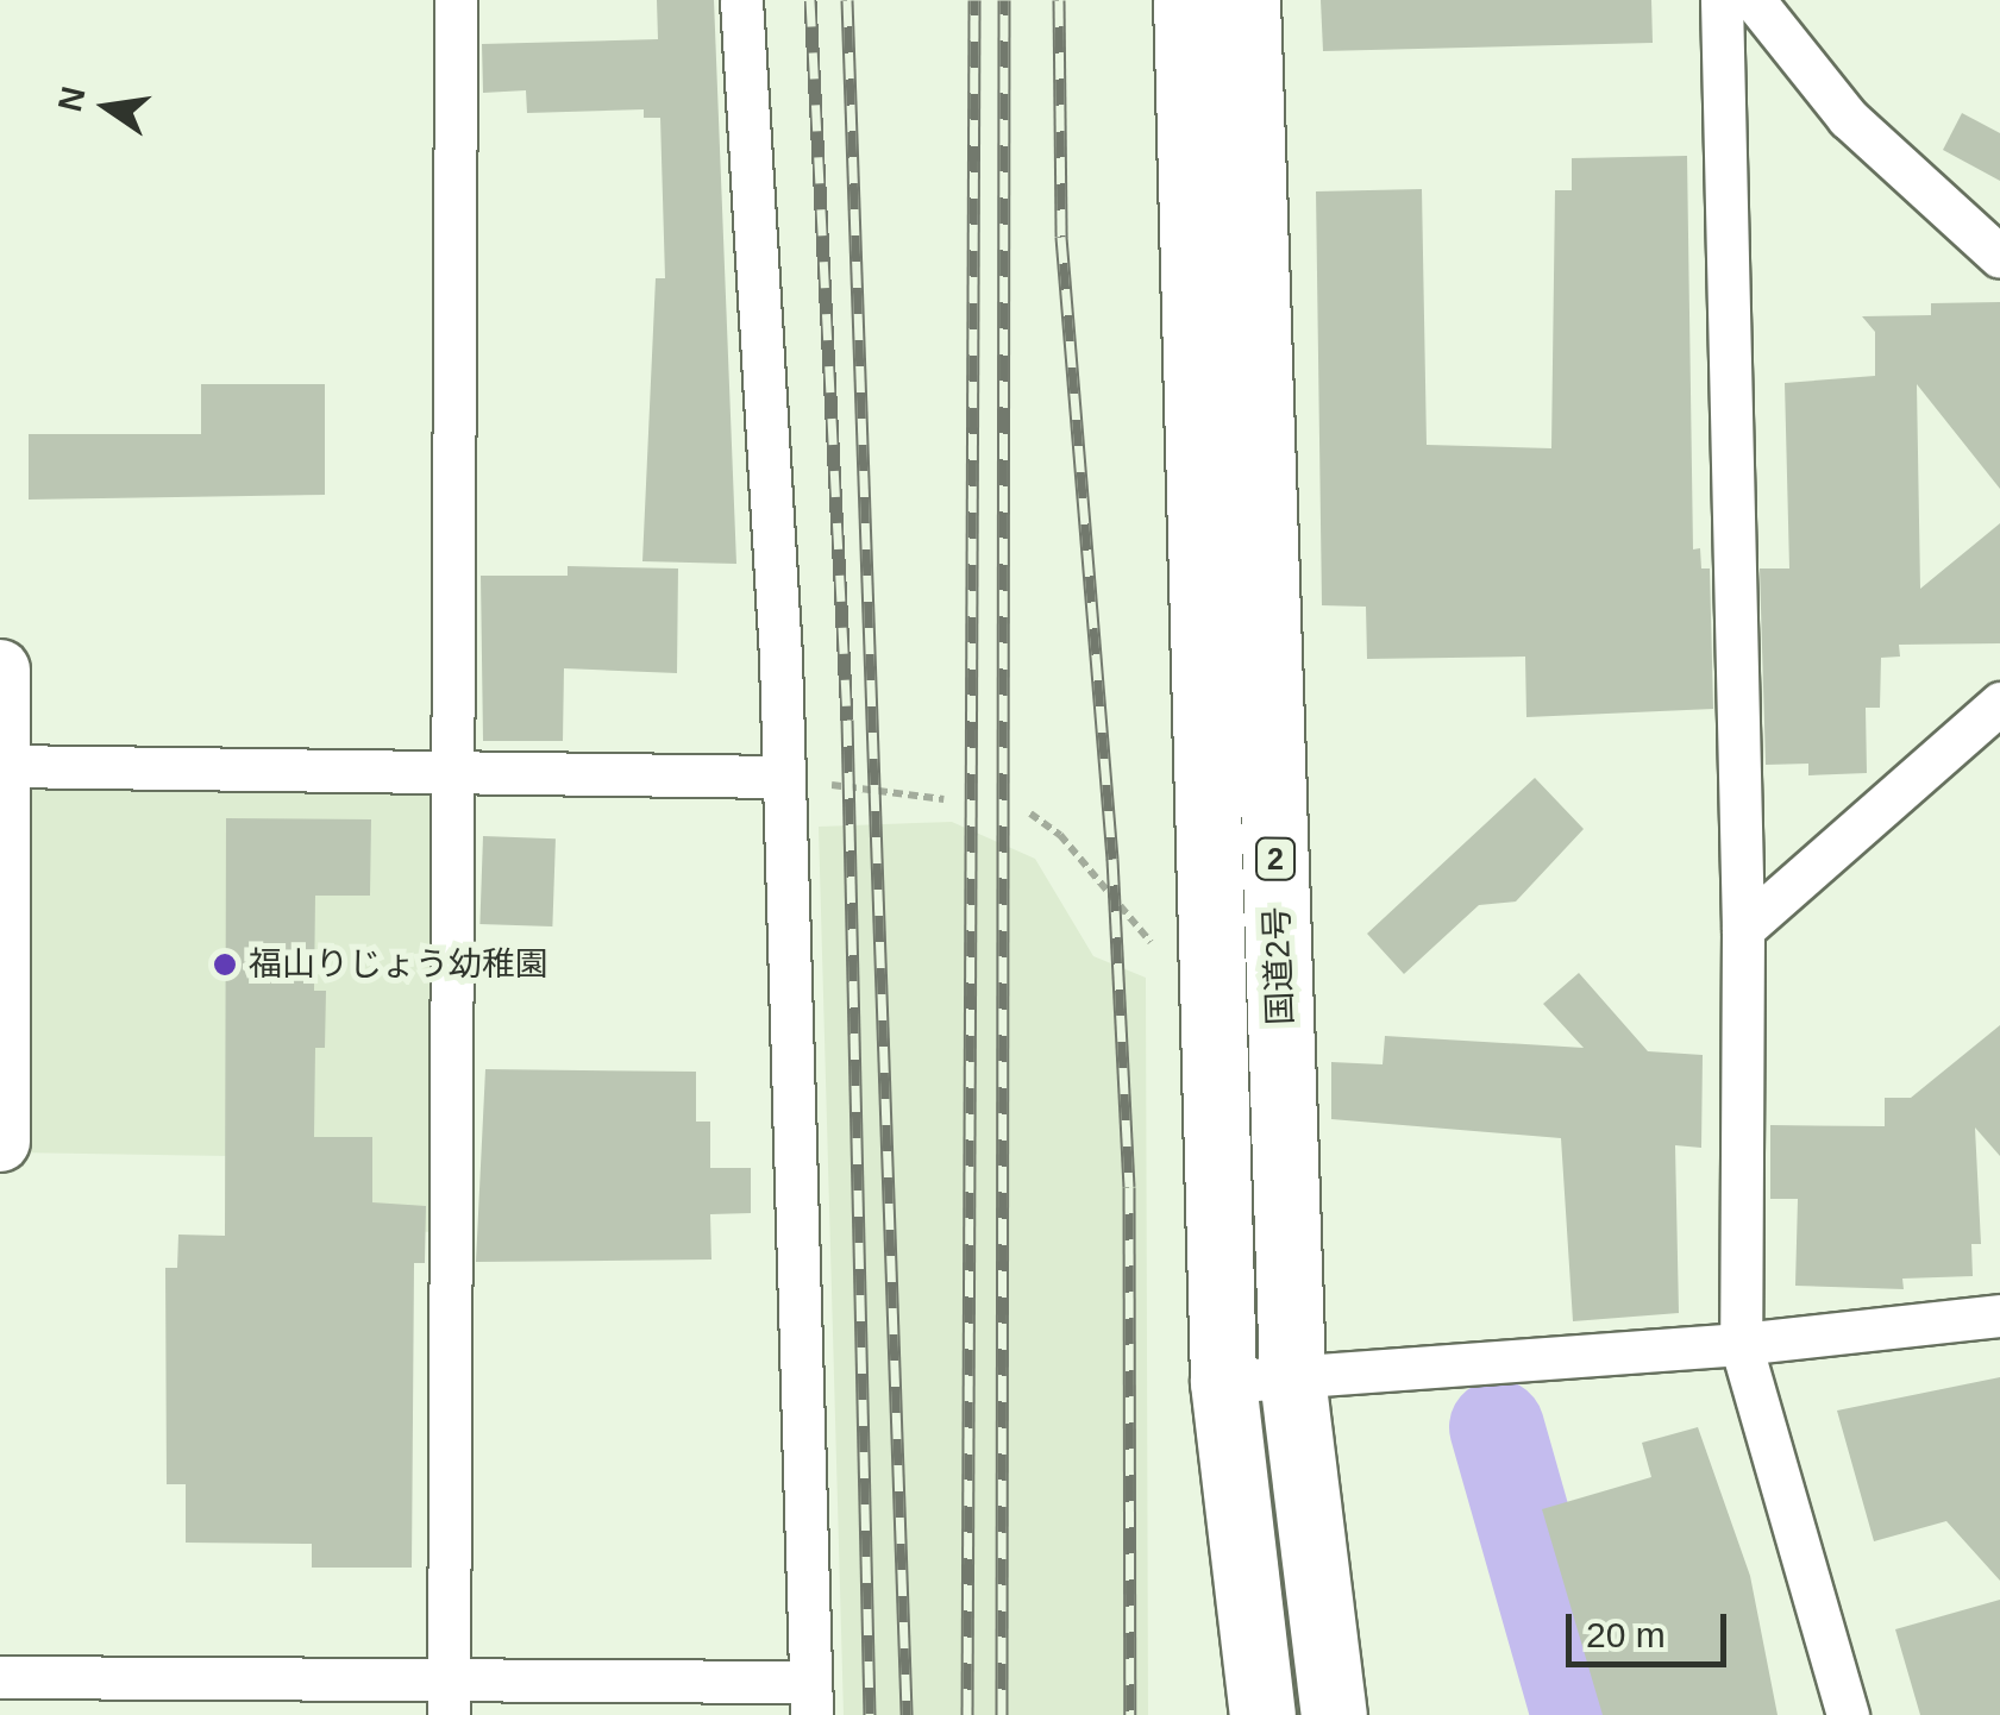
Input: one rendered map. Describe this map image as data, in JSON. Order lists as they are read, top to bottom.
{
  "streets": {
    "highway": ["2", "国道2号"]
  },
  "places": ["福山りじょう幼稚園"],
  "scale_bar": "20 m",
  "north": "left"
}
